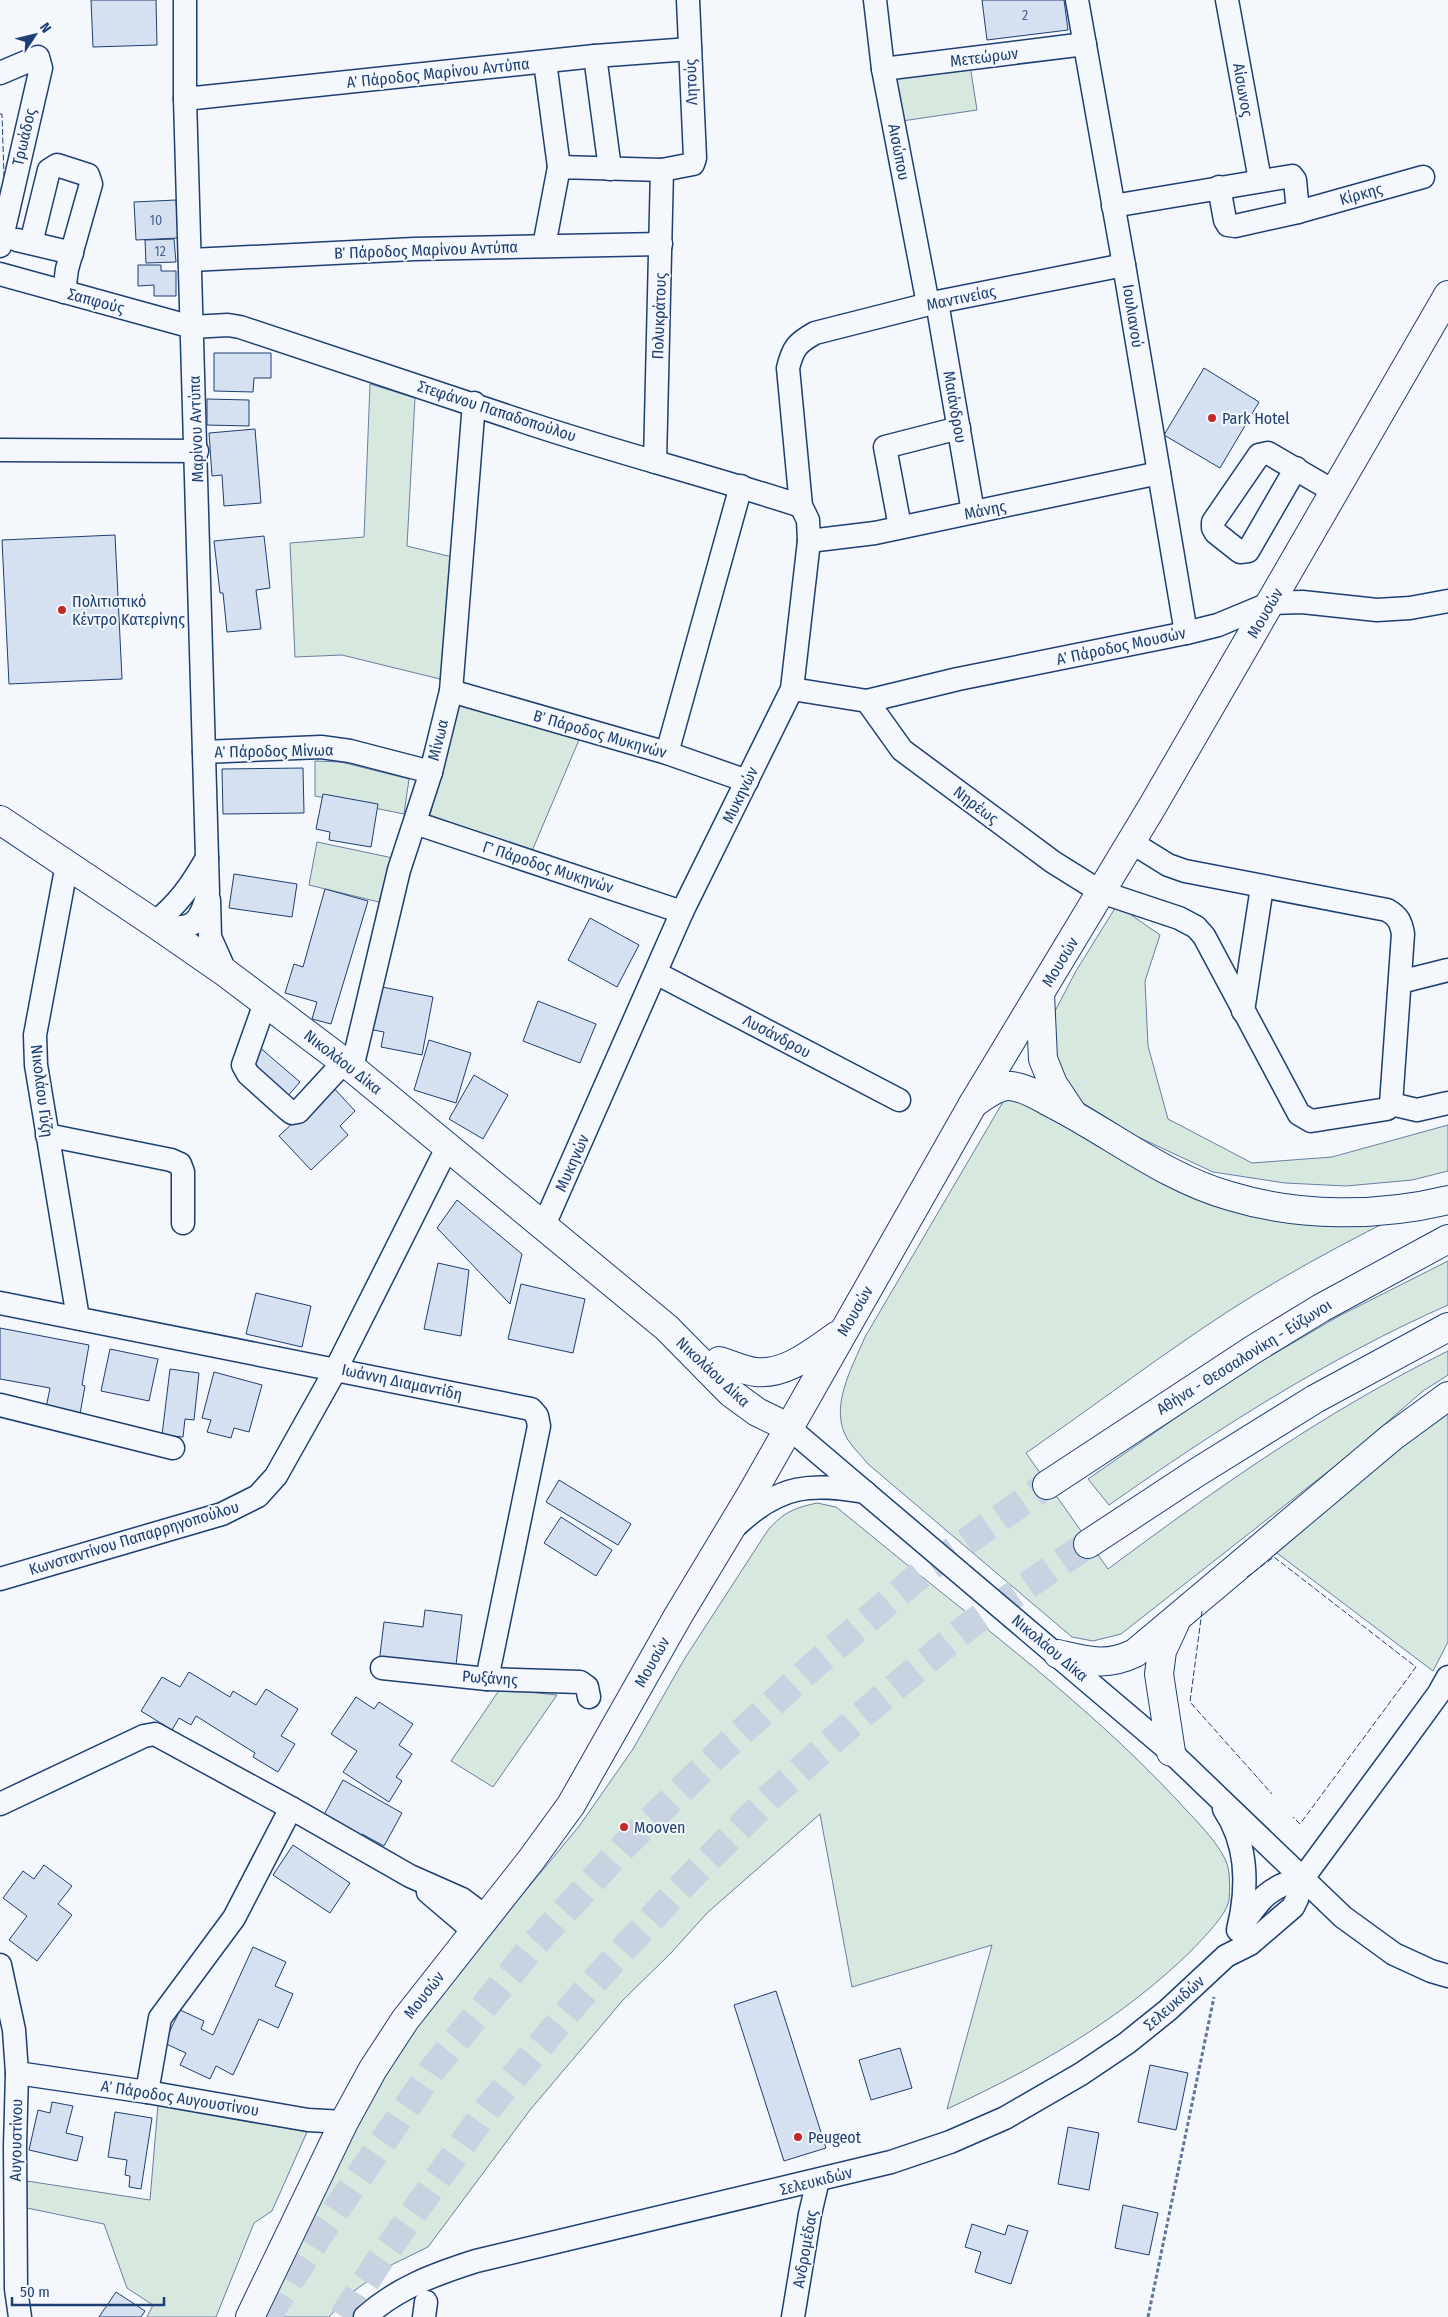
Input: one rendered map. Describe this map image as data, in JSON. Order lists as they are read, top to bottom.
{
  "streets": {
    "main road": ["Μουσών", "Νικολάου Δίκα", "Αθήνα - Θεσσαλονίκη - Εύζωνοι"],
    "street": [
      "Μετεώρων",
      "Α΄ Πάροδος Μαρίνου Αντύπα",
      "Λητούς",
      "Αίσωνος",
      "Τρωάδος",
      "Αισώπου",
      "Κίρκης",
      "Β΄ Πάροδος Μαρίνου Αντύπα",
      "Μαντινείας",
      "Σαπφούς",
      "Πολυκράτους",
      "Ιουλιανού",
      "Μαιάνδρου",
      "Στεφάνου Παπαδοπούλου",
      "Μαρίνου Αντύπα",
      "Μάνης",
      "Α΄ Πάροδος Μουσών",
      "Β΄ Πάροδος Μυκηνών",
      "Μίνωα",
      "Α΄ Πάροδος Μίνωα",
      "Μυκηνών",
      "Νηρέως",
      "Γ΄ Πάροδος Μυκηνών",
      "Λυσάνδρου",
      "Νικολάου Γύζη",
      "Ιωάννη Διαμαντίδη",
      "Κωνσταντίνου Παπαρρηγοπούλου",
      "Ρωξάνης",
      "Σελευκιδών",
      "Α΄ Πάροδος Αυγουστίνου",
      "Αυγουστίνου",
      "Ανδρομέδας"
    ]
  },
  "crossings": [
    ["Μετεώρων", "Αισώπου"],
    ["Μετεώρων", "Ιουλιανού"],
    ["Α΄ Πάροδος Μαρίνου Αντύπα", "Λητούς"],
    ["Α΄ Πάροδος Μαρίνου Αντύπα", "Μαρίνου Αντύπα"],
    ["Λητούς", "Πολυκράτους"],
    ["Αισώπου", "Μαντινείας"],
    ["Αισώπου", "Μαιάνδρου"],
    ["Β΄ Πάροδος Μαρίνου Αντύπα", "Πολυκράτους"],
    ["Β΄ Πάροδος Μαρίνου Αντύπα", "Μαρίνου Αντύπα"],
    ["Μαντινείας", "Ιουλιανού"],
    ["Μαντινείας", "Μαιάνδρου"],
    ["Μαντινείας", "Μυκηνών"],
    ["Σαπφούς", "Στεφάνου Παπαδοπούλου"],
    ["Σαπφούς", "Μαρίνου Αντύπα"],
    ["Πολυκράτους", "Στεφάνου Παπαδοπούλου"],
    ["Ιουλιανού", "Μάνης"],
    ["Ιουλιανού", "Α΄ Πάροδος Μουσών"],
    ["Μαιάνδρου", "Μάνης"],
    ["Στεφάνου Παπαδοπούλου", "Μαρίνου Αντύπα"],
    ["Στεφάνου Παπαδοπούλου", "Μίνωα"],
    ["Στεφάνου Παπαδοπούλου", "Μυκηνών"],
    ["Μαρίνου Αντύπα", "Α΄ Πάροδος Μίνωα"],
    ["Μαρίνου Αντύπα", "Νικολάου Δίκα"],
    ["Μάνης", "Μυκηνών"],
    ["Μουσών", "Α΄ Πάροδος Μουσών"],
    ["Μουσών", "Νηρέως"],
    ["Μουσών", "Νικολάου Δίκα"],
    ["Μουσών", "Α΄ Πάροδος Αυγουστίνου"],
    ["Α΄ Πάροδος Μουσών", "Μυκηνών"],
    ["Α΄ Πάροδος Μουσών", "Νηρέως"],
    ["Β΄ Πάροδος Μυκηνών", "Μίνωα"],
    ["Β΄ Πάροδος Μυκηνών", "Μυκηνών"],
    ["Μίνωα", "Α΄ Πάροδος Μίνωα"],
    ["Μίνωα", "Γ΄ Πάροδος Μυκηνών"],
    ["Μίνωα", "Νικολάου Δίκα"],
    ["Μυκηνών", "Γ΄ Πάροδος Μυκηνών"],
    ["Μυκηνών", "Λυσάνδρου"],
    ["Μυκηνών", "Νικολάου Δίκα"],
    ["Νικολάου Δίκα", "Νικολάου Γύζη"],
    ["Νικολάου Δίκα", "Κωνσταντίνου Παπαρρηγοπούλου"],
    ["Νικολάου Δίκα", "Σελευκιδών"],
    ["Νικολάου Γύζη", "Ιωάννη Διαμαντίδη"],
    ["Ιωάννη Διαμαντίδη", "Κωνσταντίνου Παπαρρηγοπούλου"],
    ["Ιωάννη Διαμαντίδη", "Ρωξάνης"],
    ["Σελευκιδών", "Ανδρομέδας"],
    ["Α΄ Πάροδος Αυγουστίνου", "Αυγουστίνου"]
  ],
  "places": [
    "Park Hotel",
    "Πολιτιστικό Κέντρο Κατερίνης",
    "Mooven",
    "Peugeot"
  ],
  "house_numbers": ["2", "10", "12"],
  "scale_bar": "50 m",
  "north": "top right"
}
